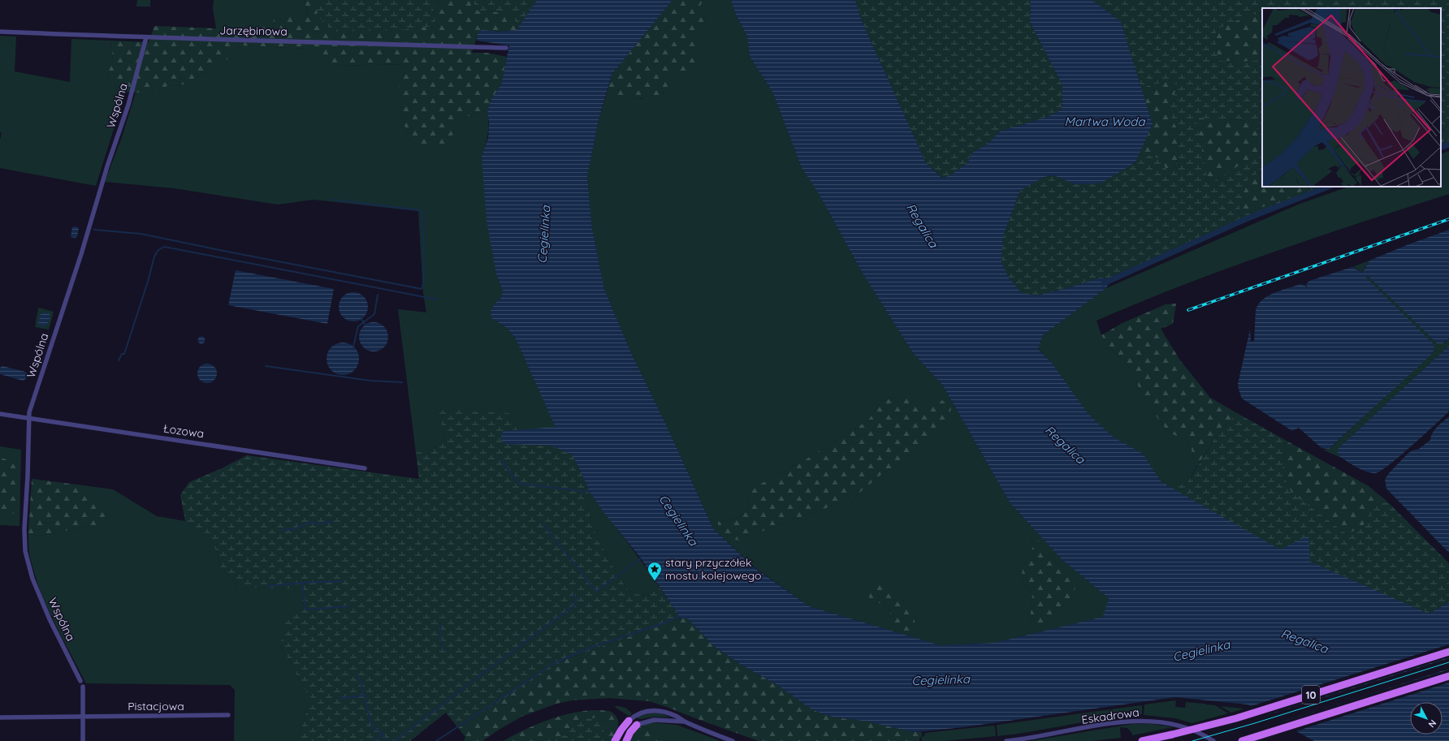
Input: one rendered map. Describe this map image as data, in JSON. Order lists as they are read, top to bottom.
{
  "streets": {
    "main road": ["10"],
    "street": [
      "Jarzębinowa",
      "Wspólna",
      "Łozowa",
      "Pistacjowa",
      "Eskadrowa"
    ]
  },
  "crossings": [
    ["Jarzębinowa", "Wspólna"],
    ["Wspólna", "Łozowa"]
  ],
  "water": ["Martwa Woda", "Regalica", "Cegielinka"],
  "places": {
    "place": ["stary przyczółek mostu kolejowego"]
  },
  "north": "bottom right"
}
